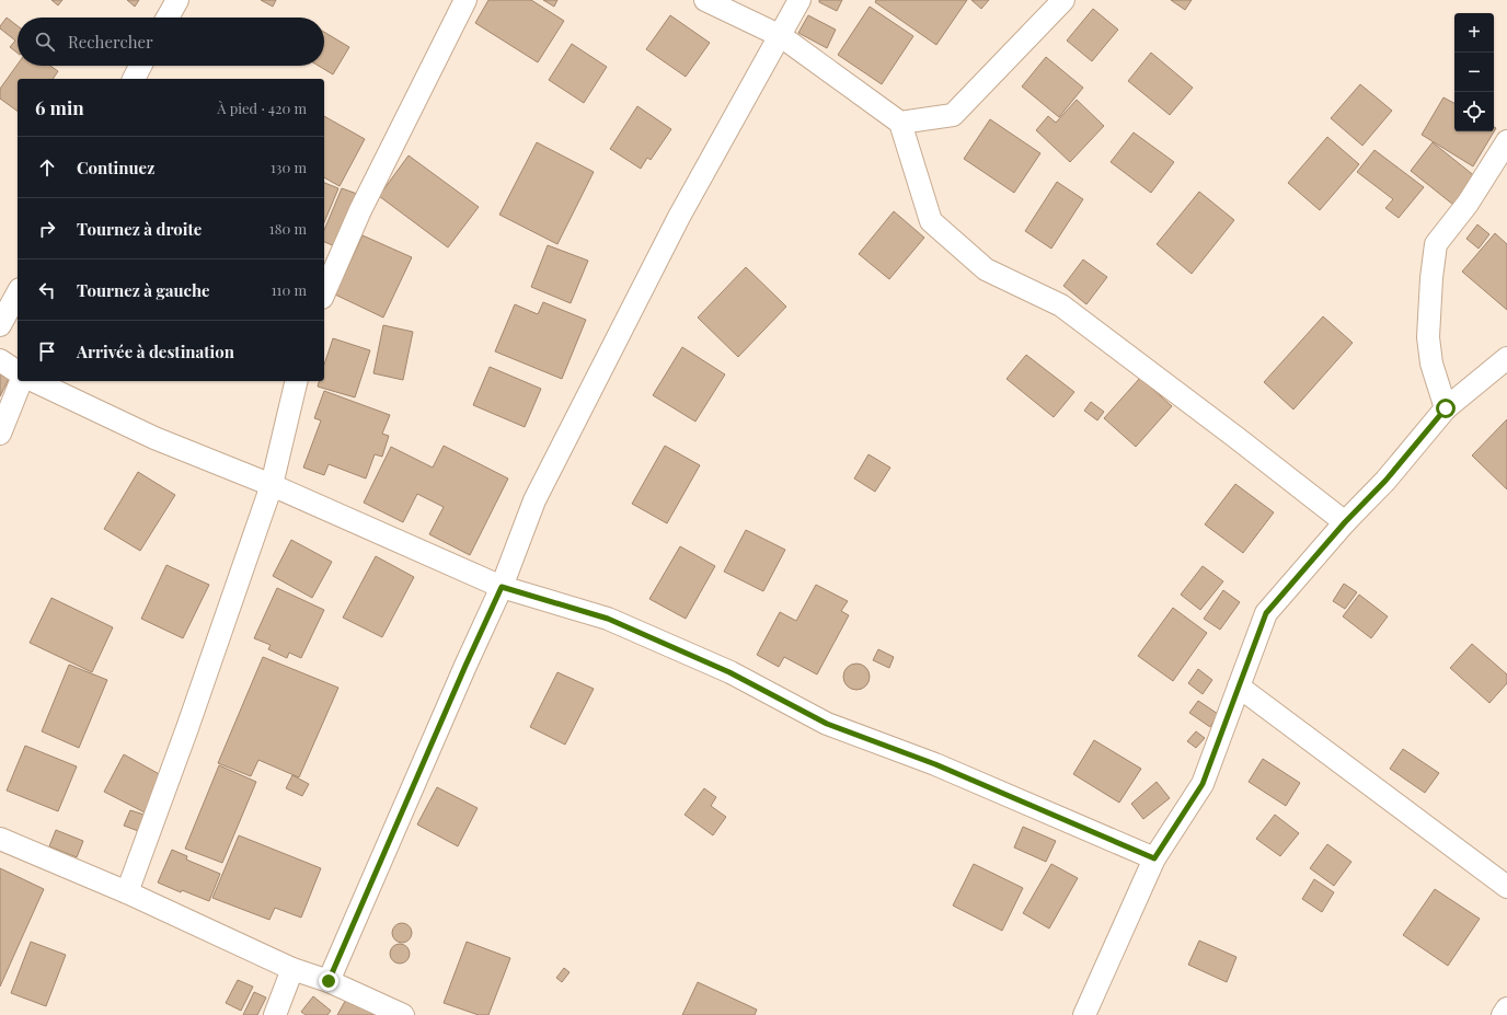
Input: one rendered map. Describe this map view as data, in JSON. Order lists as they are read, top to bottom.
{
  "page": {
    "map_buttons": ["+", "−"],
    "search": "Rechercher",
    "heading": ["6 min", "À pied · 420 m"],
    "list": [
      ["Continuez", "130 m"],
      ["Tournez à droite", "180 m"],
      ["Tournez à gauche", "110 m"],
      "Arrivée à destination"
    ]
  }
}
